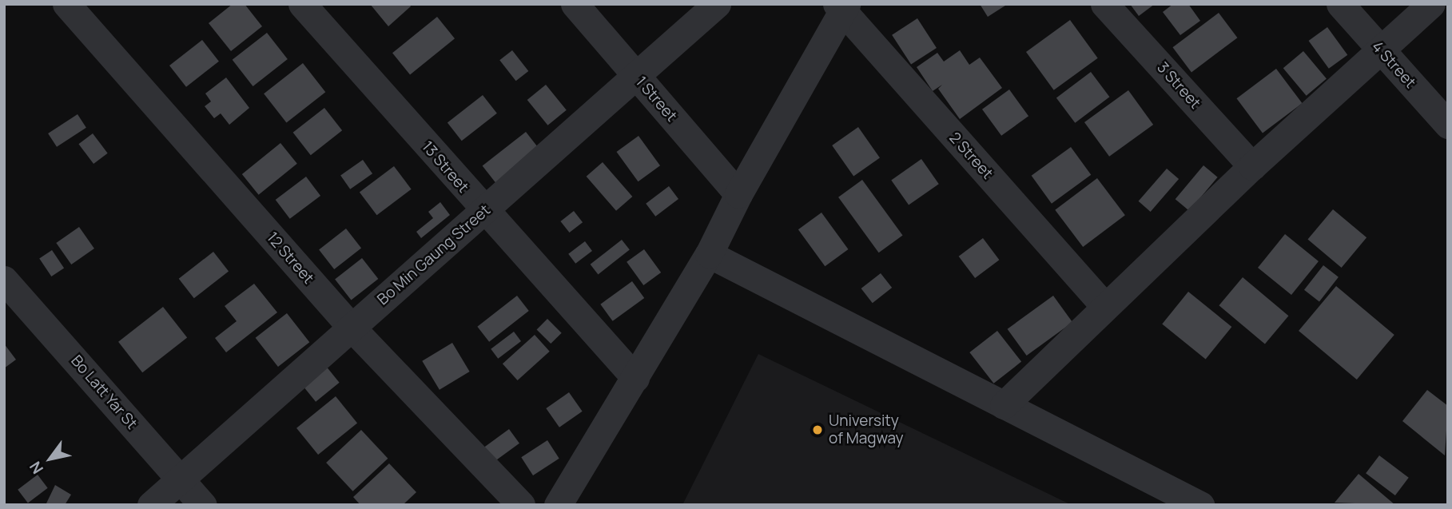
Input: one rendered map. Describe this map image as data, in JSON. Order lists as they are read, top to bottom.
{
  "streets": {
    "street": [
      "4 Street",
      "3 Street",
      "1 Street",
      "2 Street",
      "13 Street",
      "Bo Min Gaung Street",
      "12 Street",
      "Bo Latt Yar St"
    ]
  },
  "crossings": [
    ["1 Street", "Bo Min Gaung Street"],
    ["13 Street", "Bo Min Gaung Street"],
    ["Bo Min Gaung Street", "12 Street"],
    ["Bo Min Gaung Street", "Bo Latt Yar St"]
  ],
  "places": ["University of Magway"],
  "north": "bottom left"
}
